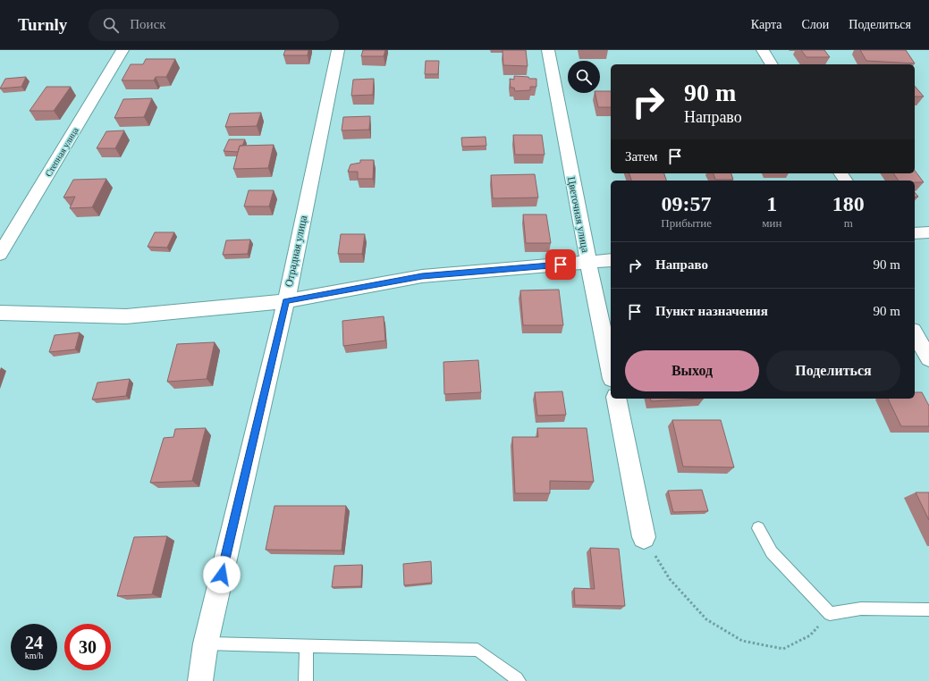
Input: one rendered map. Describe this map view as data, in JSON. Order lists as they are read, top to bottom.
{
  "streets": {
    "street": ["Степная улица", "Цветочная улица", "Отрадная улица"]
  },
  "page": {
    "header": "Turnly",
    "search": "Поиск",
    "nav": ["Карта", "Слои", "Поделиться"],
    "turn": ["90 m", "Направо"],
    "then": "Затем",
    "eta": [
      "09:57",
      "Прибытие",
      "1",
      "мин",
      "180",
      "m"
    ],
    "list": [
      {
        "name": "Направо",
        "value": "90 m"
      },
      {
        "name": "Пункт назначения",
        "value": "90 m"
      }
    ],
    "buttons": ["Выход", "Поделиться"],
    "speed": "24 km/h",
    "limit": "30"
  }
}
